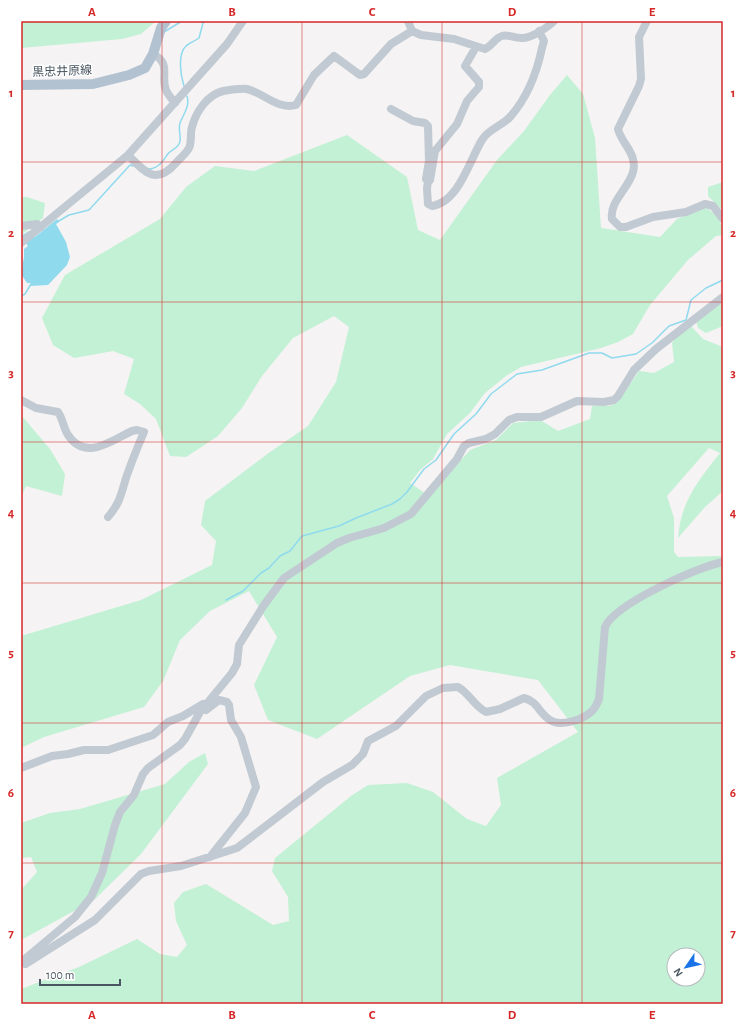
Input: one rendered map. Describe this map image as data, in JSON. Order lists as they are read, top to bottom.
{
  "streets": {
    "main road": ["黒忠井原線"]
  },
  "scale_bar": "100 m",
  "north": "bottom left",
  "grid": {
    "columns": [
      "A",
      "B",
      "C",
      "D",
      "E"
    ],
    "rows": [
      "1",
      "2",
      "3",
      "4",
      "5",
      "6",
      "7"
    ]
  }
}
